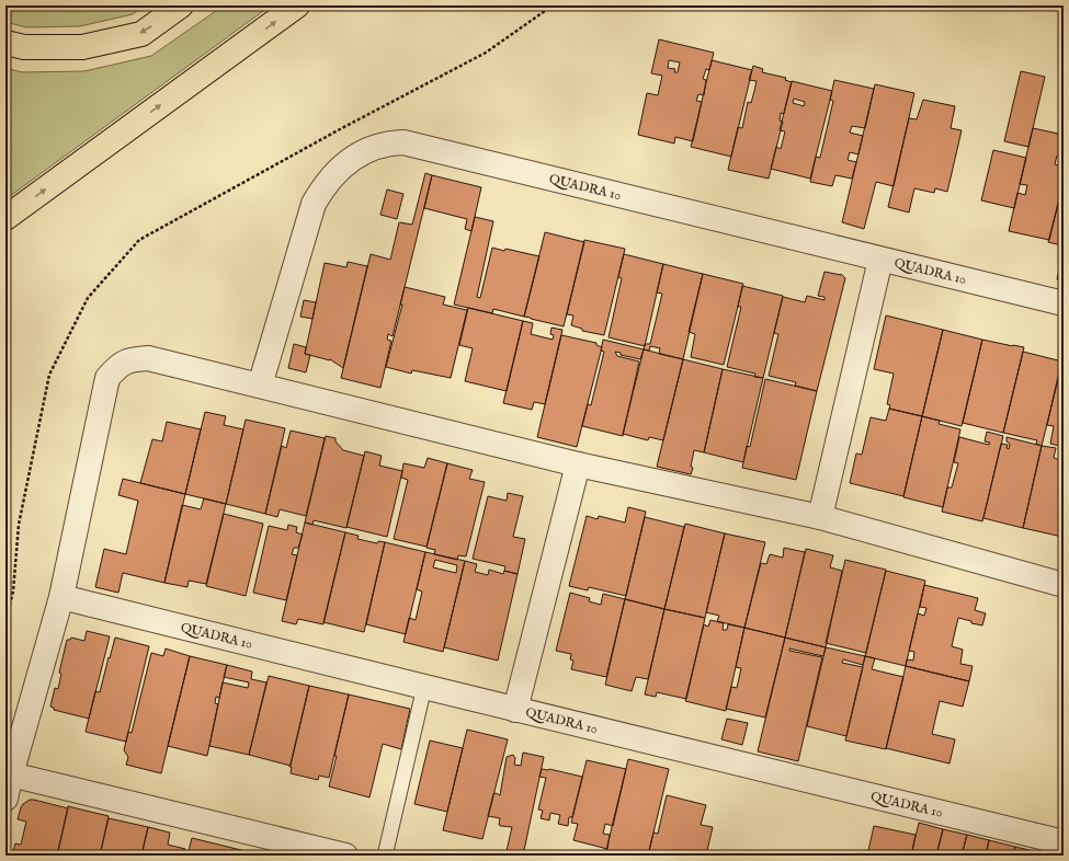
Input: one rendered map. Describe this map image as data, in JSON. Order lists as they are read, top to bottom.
{
  "streets": {
    "street": ["QUADRA 10"]
  }
}
